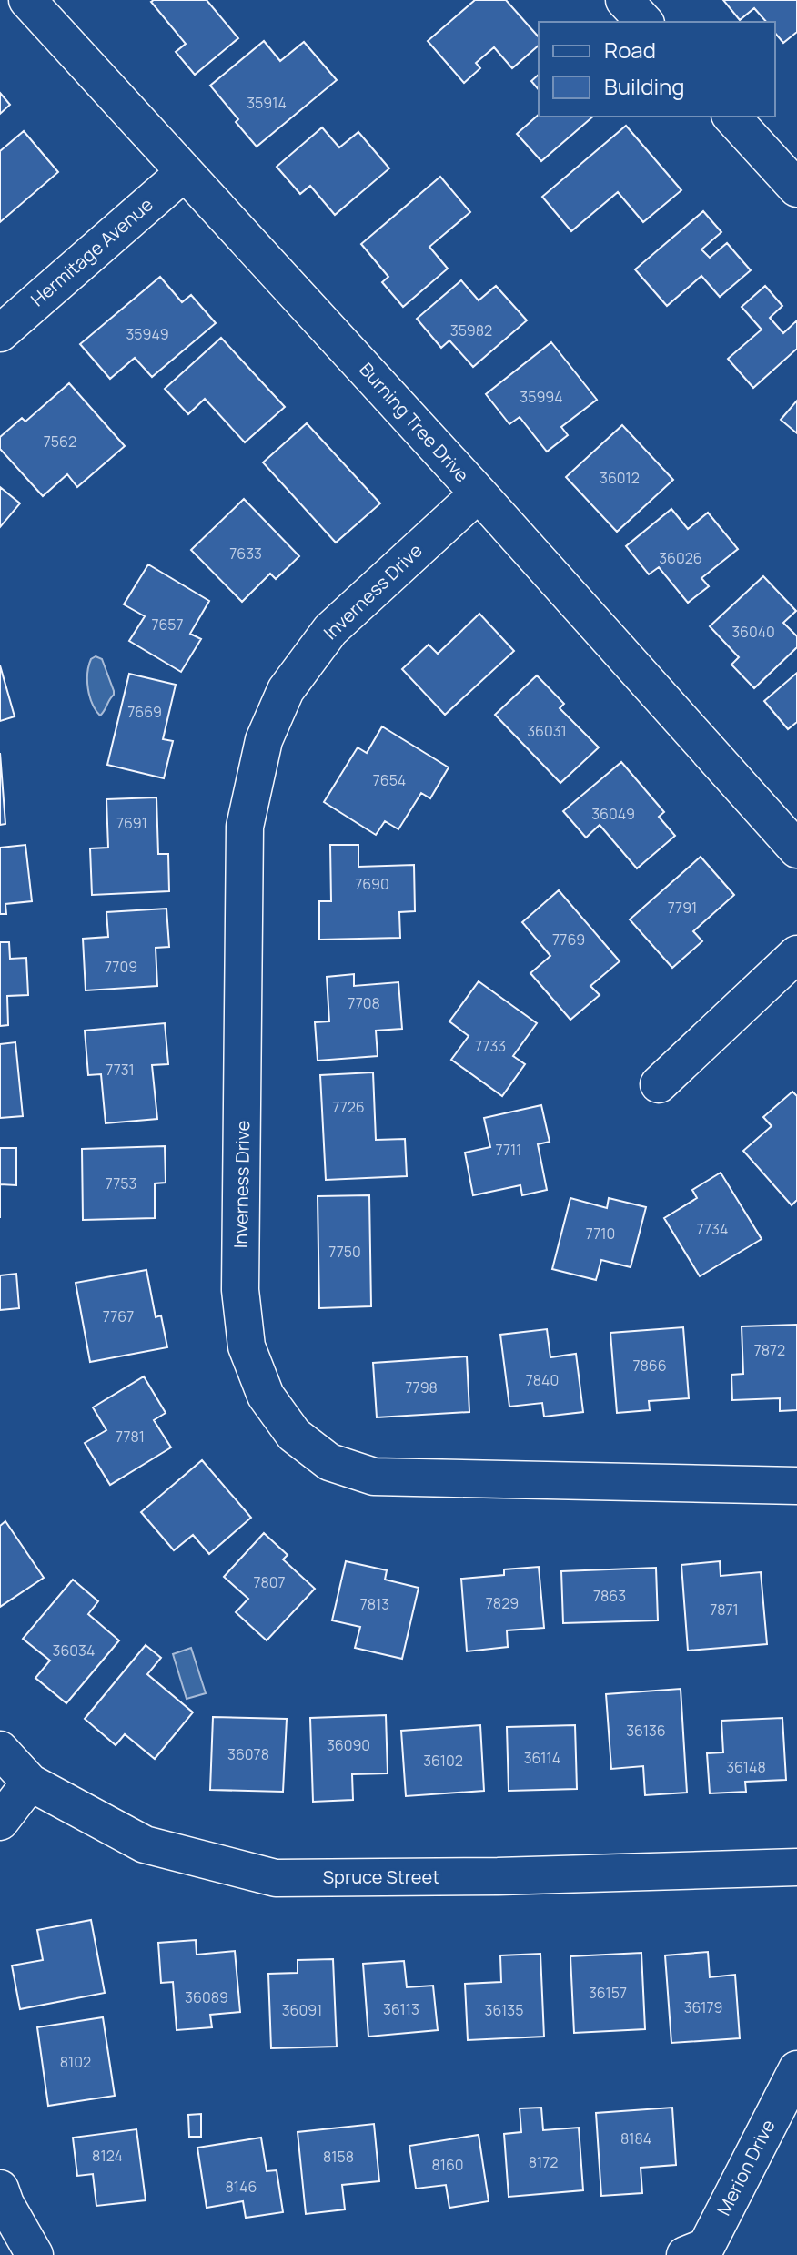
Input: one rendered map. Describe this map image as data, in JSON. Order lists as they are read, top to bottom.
{
  "streets": {
    "street": [
      "Hermitage Avenue",
      "Burning Tree Drive",
      "Inverness Drive",
      "Spruce Street",
      "Merion Drive"
    ]
  },
  "crossings": [
    ["Hermitage Avenue", "Burning Tree Drive"],
    ["Burning Tree Drive", "Inverness Drive"]
  ],
  "house_numbers": [
    "35914",
    "35982",
    "35949",
    "35994",
    "7562",
    "36012",
    "7633",
    "36026",
    "7657",
    "36040",
    "7669",
    "36031",
    "7654",
    "36049",
    "7691",
    "7690",
    "7791",
    "7769",
    "7709",
    "7708",
    "7733",
    "7731",
    "7726",
    "7711",
    "7753",
    "7734",
    "7710",
    "7750",
    "7767",
    "7872",
    "7866",
    "7840",
    "7798",
    "7781",
    "7807",
    "7863",
    "7829",
    "7813",
    "7871",
    "36034",
    "36136",
    "36090",
    "36078",
    "36114",
    "36102",
    "36148",
    "36157",
    "36089",
    "36179",
    "36113",
    "36091",
    "36135",
    "8102",
    "8184",
    "8124",
    "8158",
    "8172",
    "8160",
    "8146"
  ],
  "legend": ["Road", "Building"]
}
